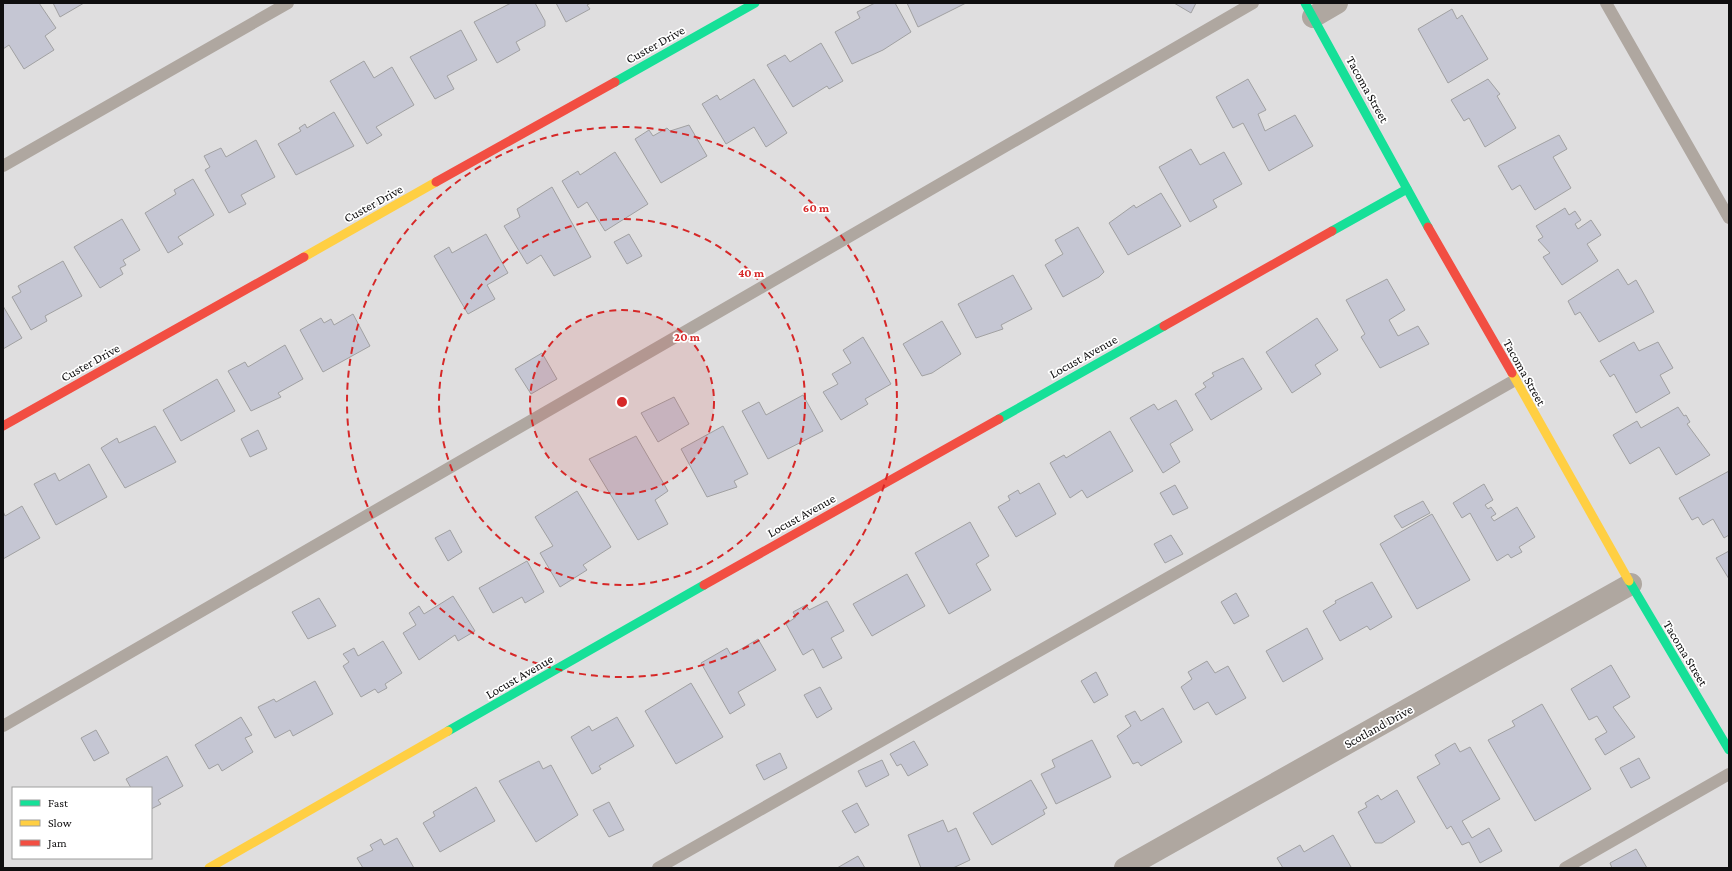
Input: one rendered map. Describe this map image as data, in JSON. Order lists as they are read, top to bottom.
{
  "streets": {
    "street": [
      "Custer Drive",
      "Tacoma Street",
      "Locust Avenue",
      "Scotland Drive"
    ]
  },
  "crossings": [
    ["Tacoma Street", "Locust Avenue"],
    ["Tacoma Street", "Scotland Drive"]
  ],
  "legend": ["Fast", "Slow", "Jam"],
  "rings": ["60 m", "40 m", "20 m"]
}
